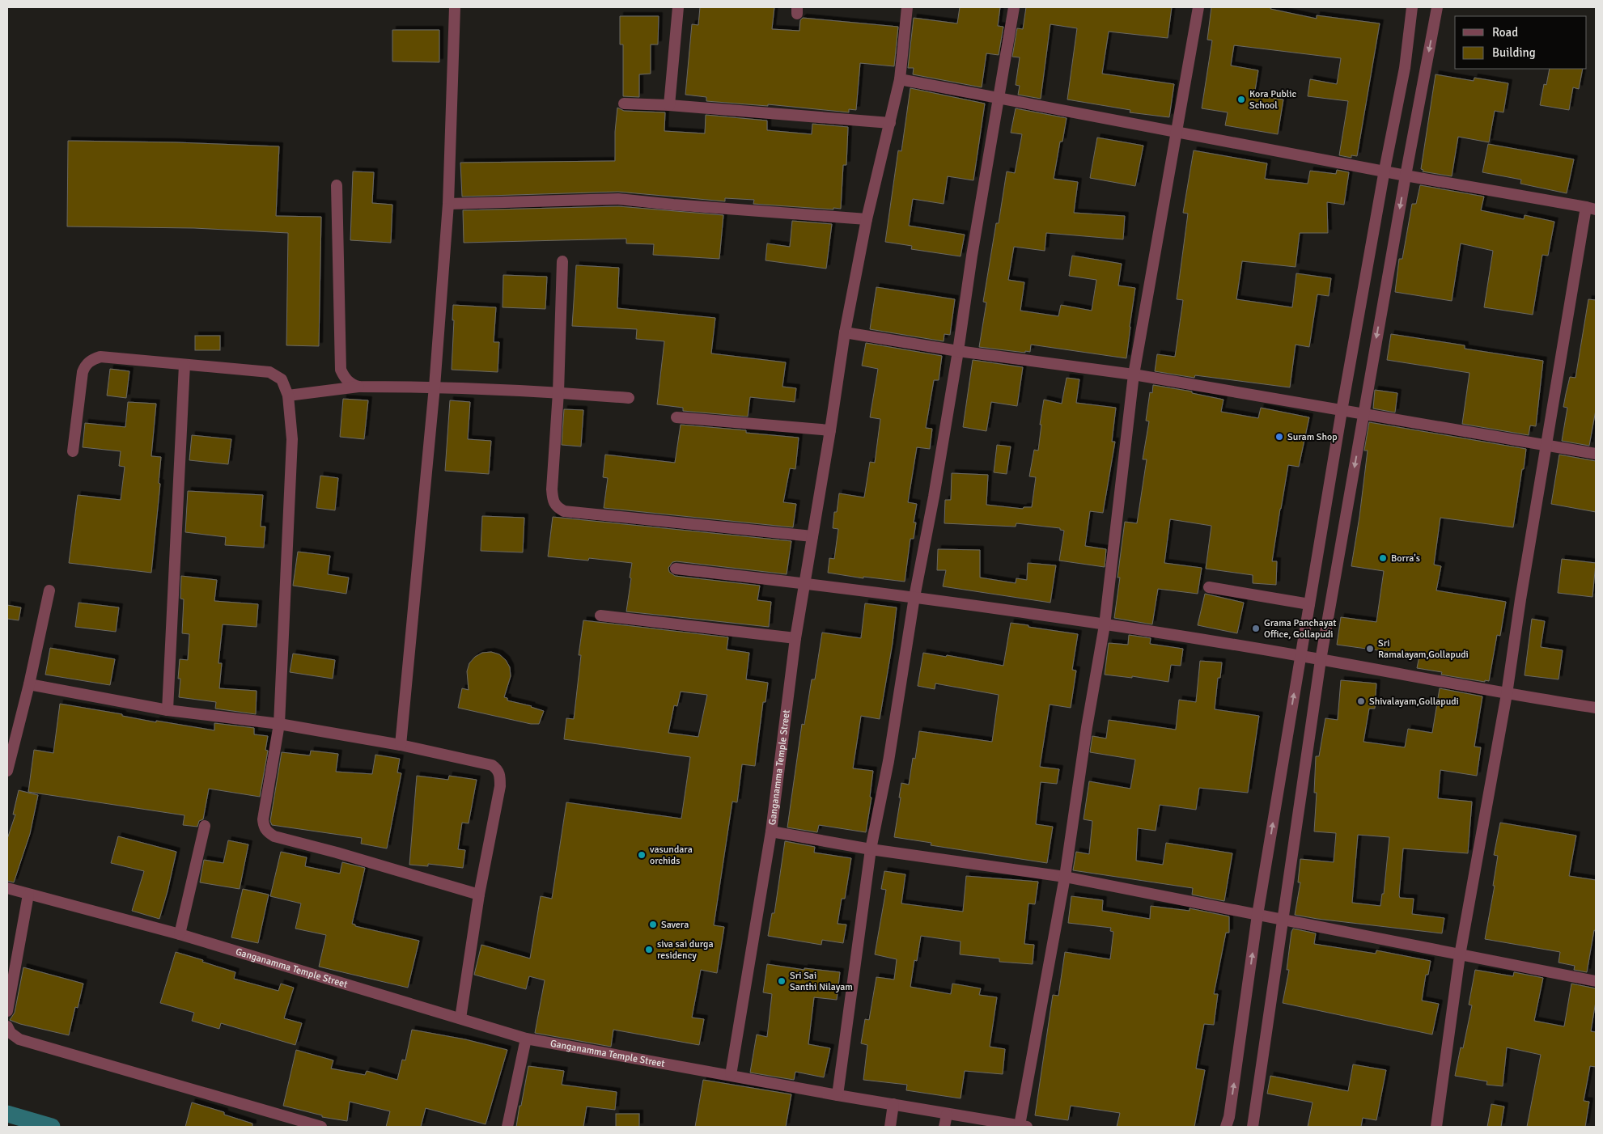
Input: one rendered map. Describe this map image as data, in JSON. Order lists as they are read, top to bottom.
{
  "streets": {
    "street": ["Ganganamma Temple Street"]
  },
  "places": [
    "Kora Public School",
    "Suram Shop",
    "Borra's",
    "Grama Panchayat Office, Gollapudi",
    "Sri Ramalayam,Gollapudi",
    "Shivalayam,Gollapudi",
    "vasundara orchids",
    "Savera",
    "siva sai durga residency",
    "Sri Sai Santhi Nilayam"
  ],
  "legend": ["Road", "Building"]
}
